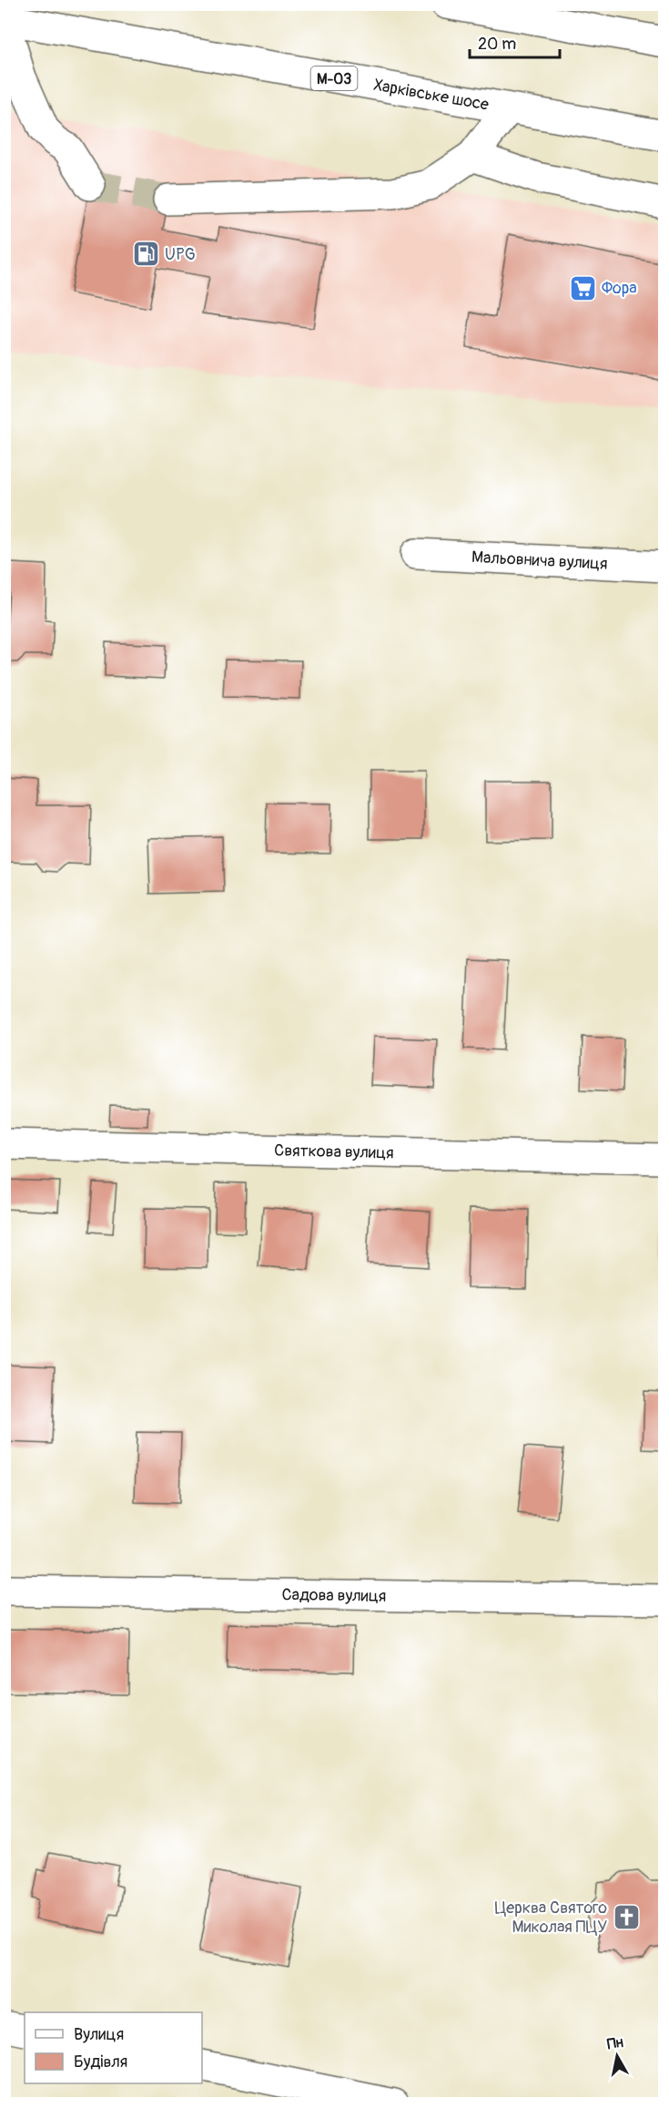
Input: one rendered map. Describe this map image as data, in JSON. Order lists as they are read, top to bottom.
{
  "streets": {
    "main road": [
      "М-03",
      "Харківське шосе",
      "Мальовнича вулиця",
      "Святкова вулиця",
      "Садова вулиця"
    ]
  },
  "places": {
    "fuel station": ["UPG"],
    "supermarket": ["Фора"],
    "church": ["Церква Святого Миколая ПЦУ"]
  },
  "legend": ["Вулиця", "Будівля"],
  "scale_bar": "20 m",
  "north": "top"
}
